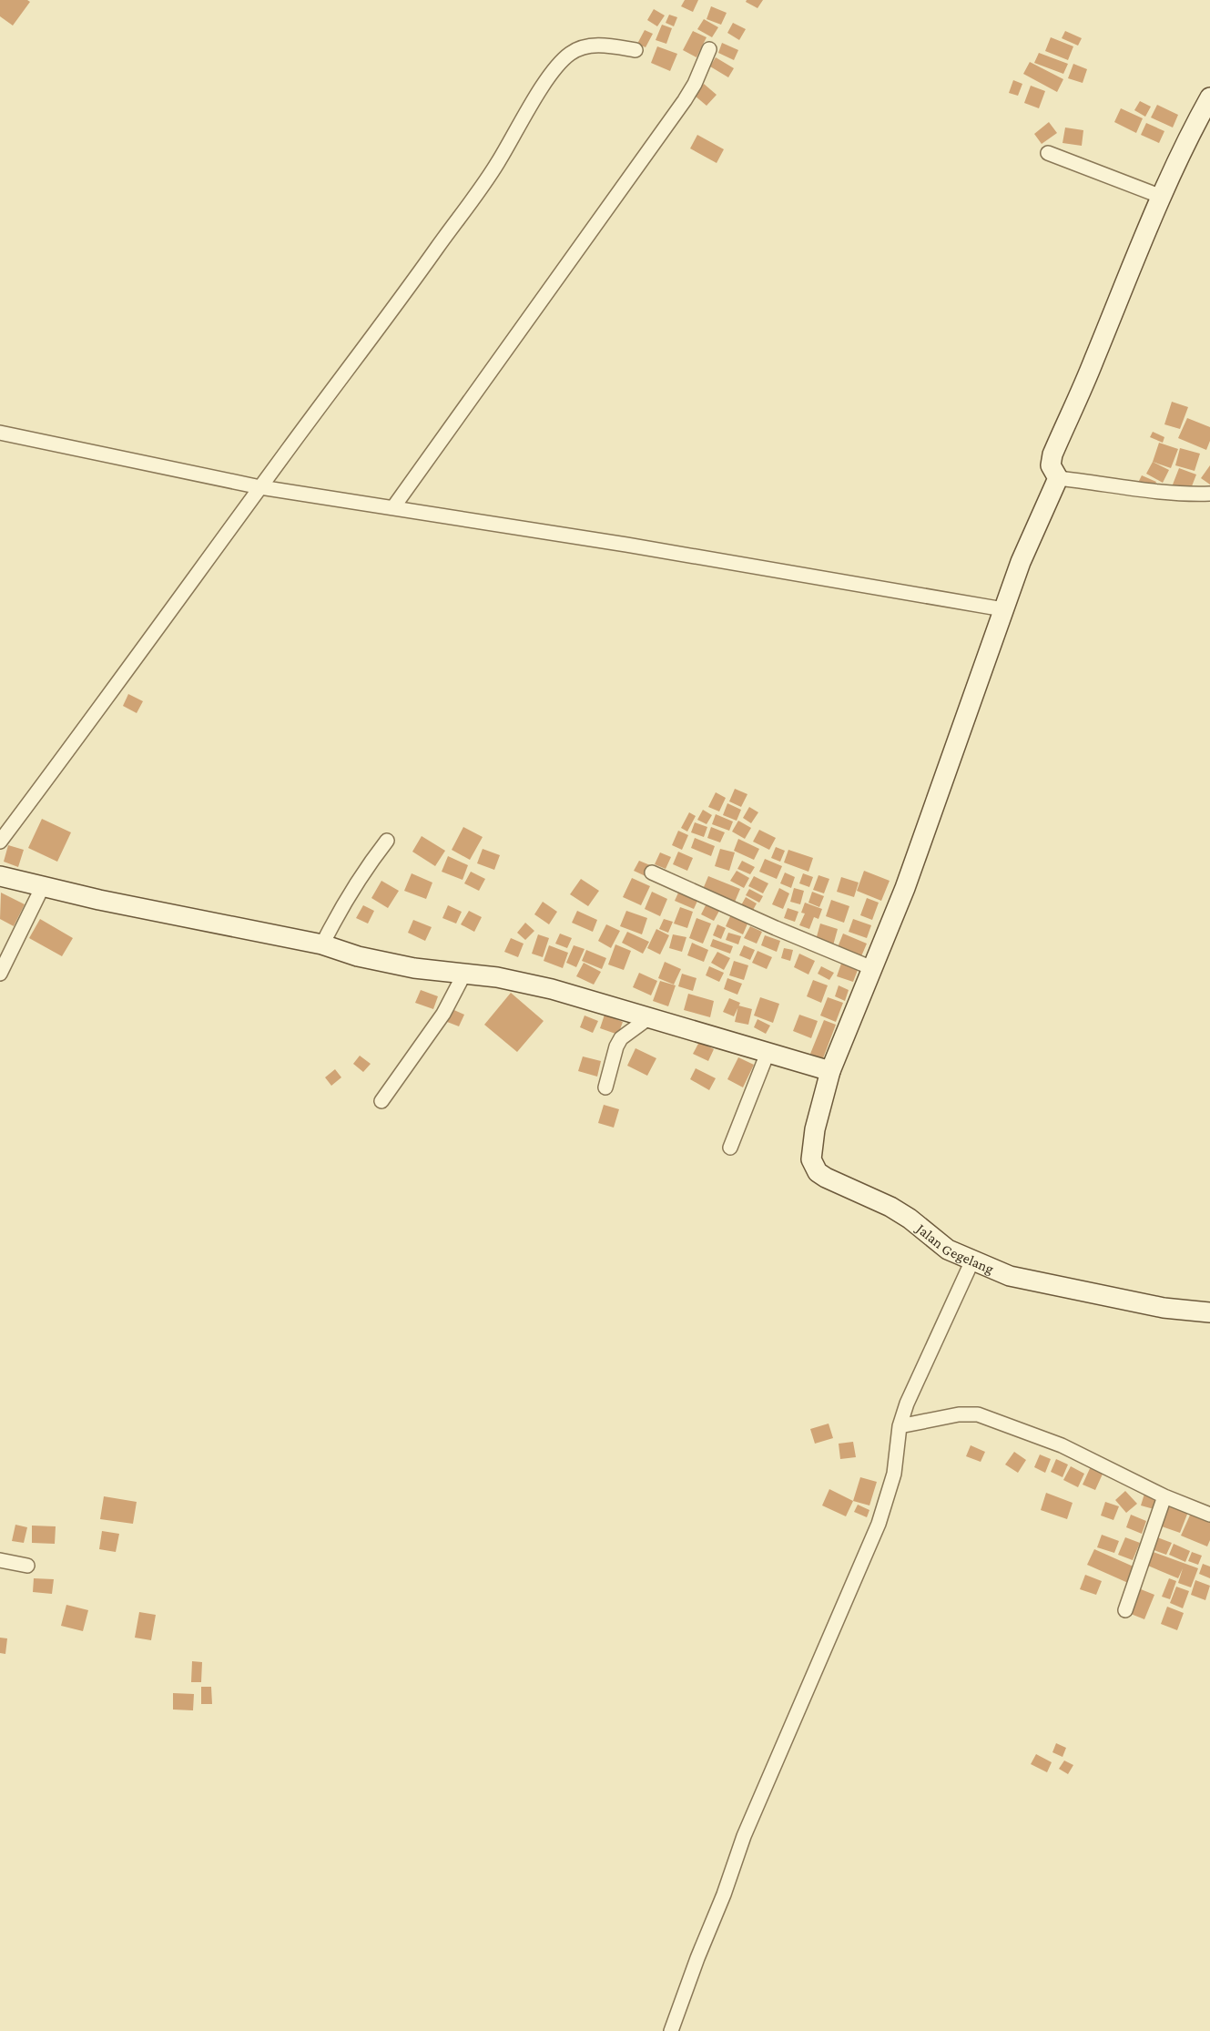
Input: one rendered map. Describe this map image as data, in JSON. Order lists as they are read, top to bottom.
{
  "streets": {
    "street": ["Jalan Gegelang"]
  }
}
